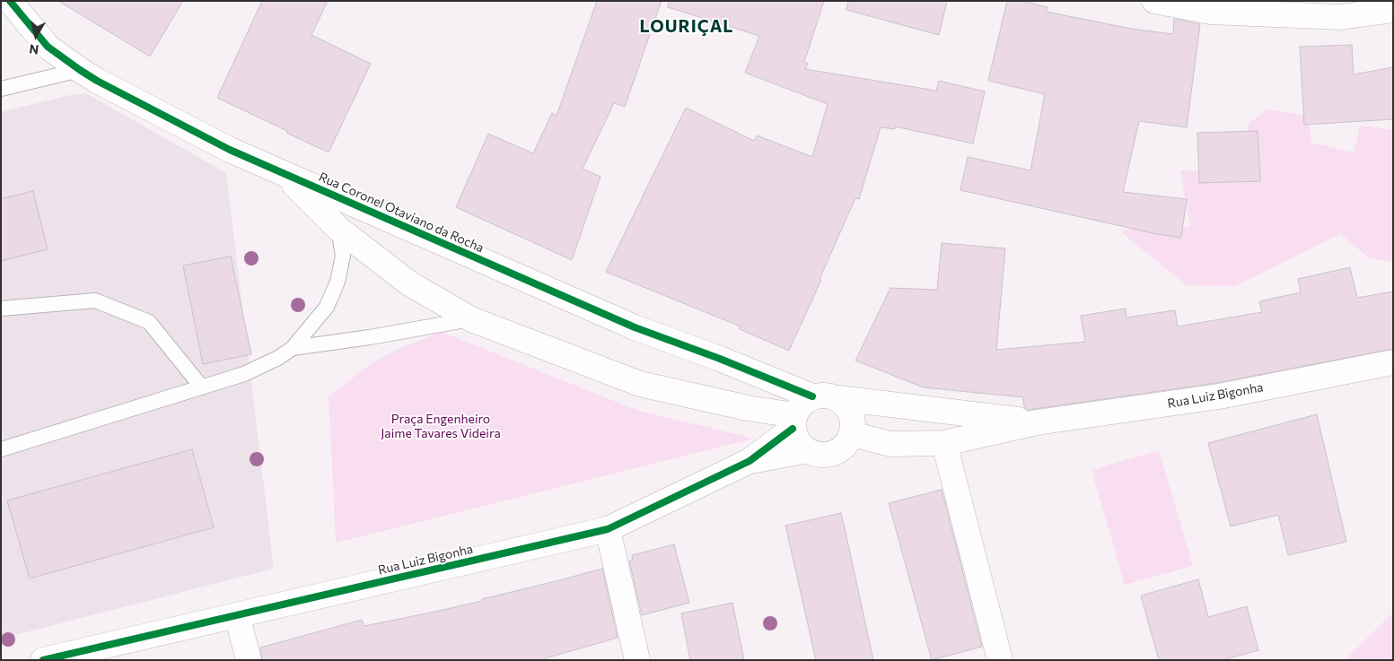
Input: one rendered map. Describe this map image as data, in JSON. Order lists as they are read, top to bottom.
{
  "streets": {
    "street": ["Rua Coronel Otaviano da Rocha", "Rua Luiz Bigonha"]
  },
  "crossings": [
    ["Rua Coronel Otaviano da Rocha", "Rua Luiz Bigonha"]
  ],
  "districts": ["LOURIÇAL"],
  "parks": ["Praça Engenheiro Jaime Tavares Videira"],
  "north": "bottom"
}
